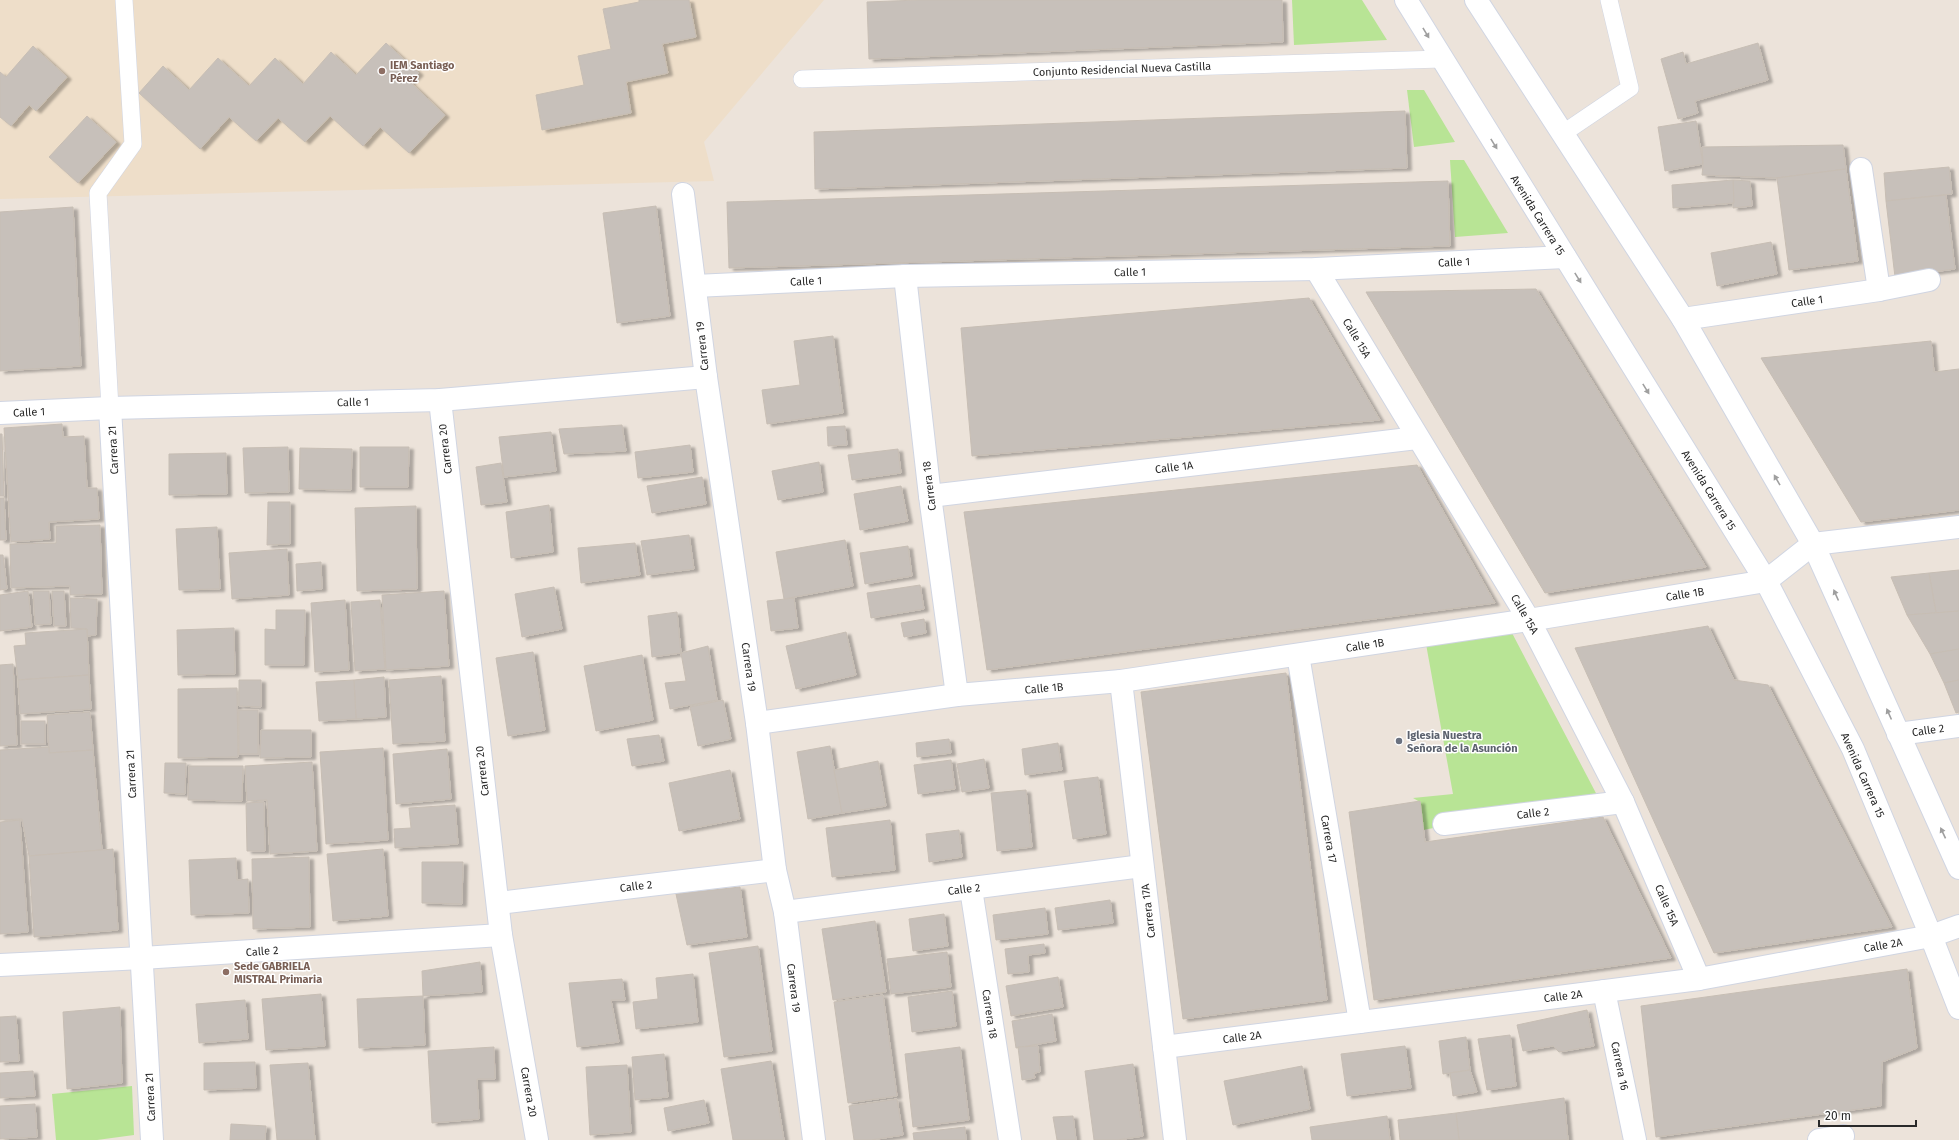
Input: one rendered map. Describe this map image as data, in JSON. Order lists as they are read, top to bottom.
{
  "streets": {
    "street": [
      "Avenida Carrera 15",
      "Calle 1",
      "Calle 15A",
      "Carrera 19",
      "Carrera 20",
      "Carrera 21",
      "Calle 1A",
      "Carrera 18",
      "Calle 1B",
      "Calle 2",
      "Carrera 17",
      "Carrera 17A",
      "Calle 2A",
      "Carrera 16"
    ],
    "lane": ["Conjunto Residencial Nueva Castilla"]
  },
  "crossings": [
    ["Conjunto Residencial Nueva Castilla", "Avenida Carrera 15"],
    ["Avenida Carrera 15", "Calle 1"],
    ["Avenida Carrera 15", "Calle 1B"],
    ["Avenida Carrera 15", "Calle 2A"],
    ["Calle 1", "Calle 15A"],
    ["Calle 1", "Carrera 19"],
    ["Calle 1", "Carrera 20"],
    ["Calle 1", "Carrera 21"],
    ["Calle 1", "Carrera 18"],
    ["Calle 15A", "Calle 1A"],
    ["Calle 15A", "Calle 1B"],
    ["Calle 15A", "Calle 2"],
    ["Calle 15A", "Calle 2A"],
    ["Carrera 19", "Calle 1B"],
    ["Carrera 19", "Calle 2"],
    ["Carrera 20", "Calle 2"],
    ["Carrera 21", "Calle 2"],
    ["Calle 1A", "Carrera 18"],
    ["Carrera 18", "Calle 1B"],
    ["Carrera 18", "Calle 2"],
    ["Calle 1B", "Carrera 17"],
    ["Calle 1B", "Carrera 17A"],
    ["Calle 2", "Carrera 17A"],
    ["Carrera 17", "Calle 2A"],
    ["Carrera 17A", "Calle 2A"],
    ["Calle 2A", "Carrera 16"]
  ],
  "places": ["IEM Santiago Pérez", "Iglesia Nuestra Señora de la Asunción", "Sede GABRIELA MISTRAL Primaria"],
  "scale_bar": "20 m"
}
